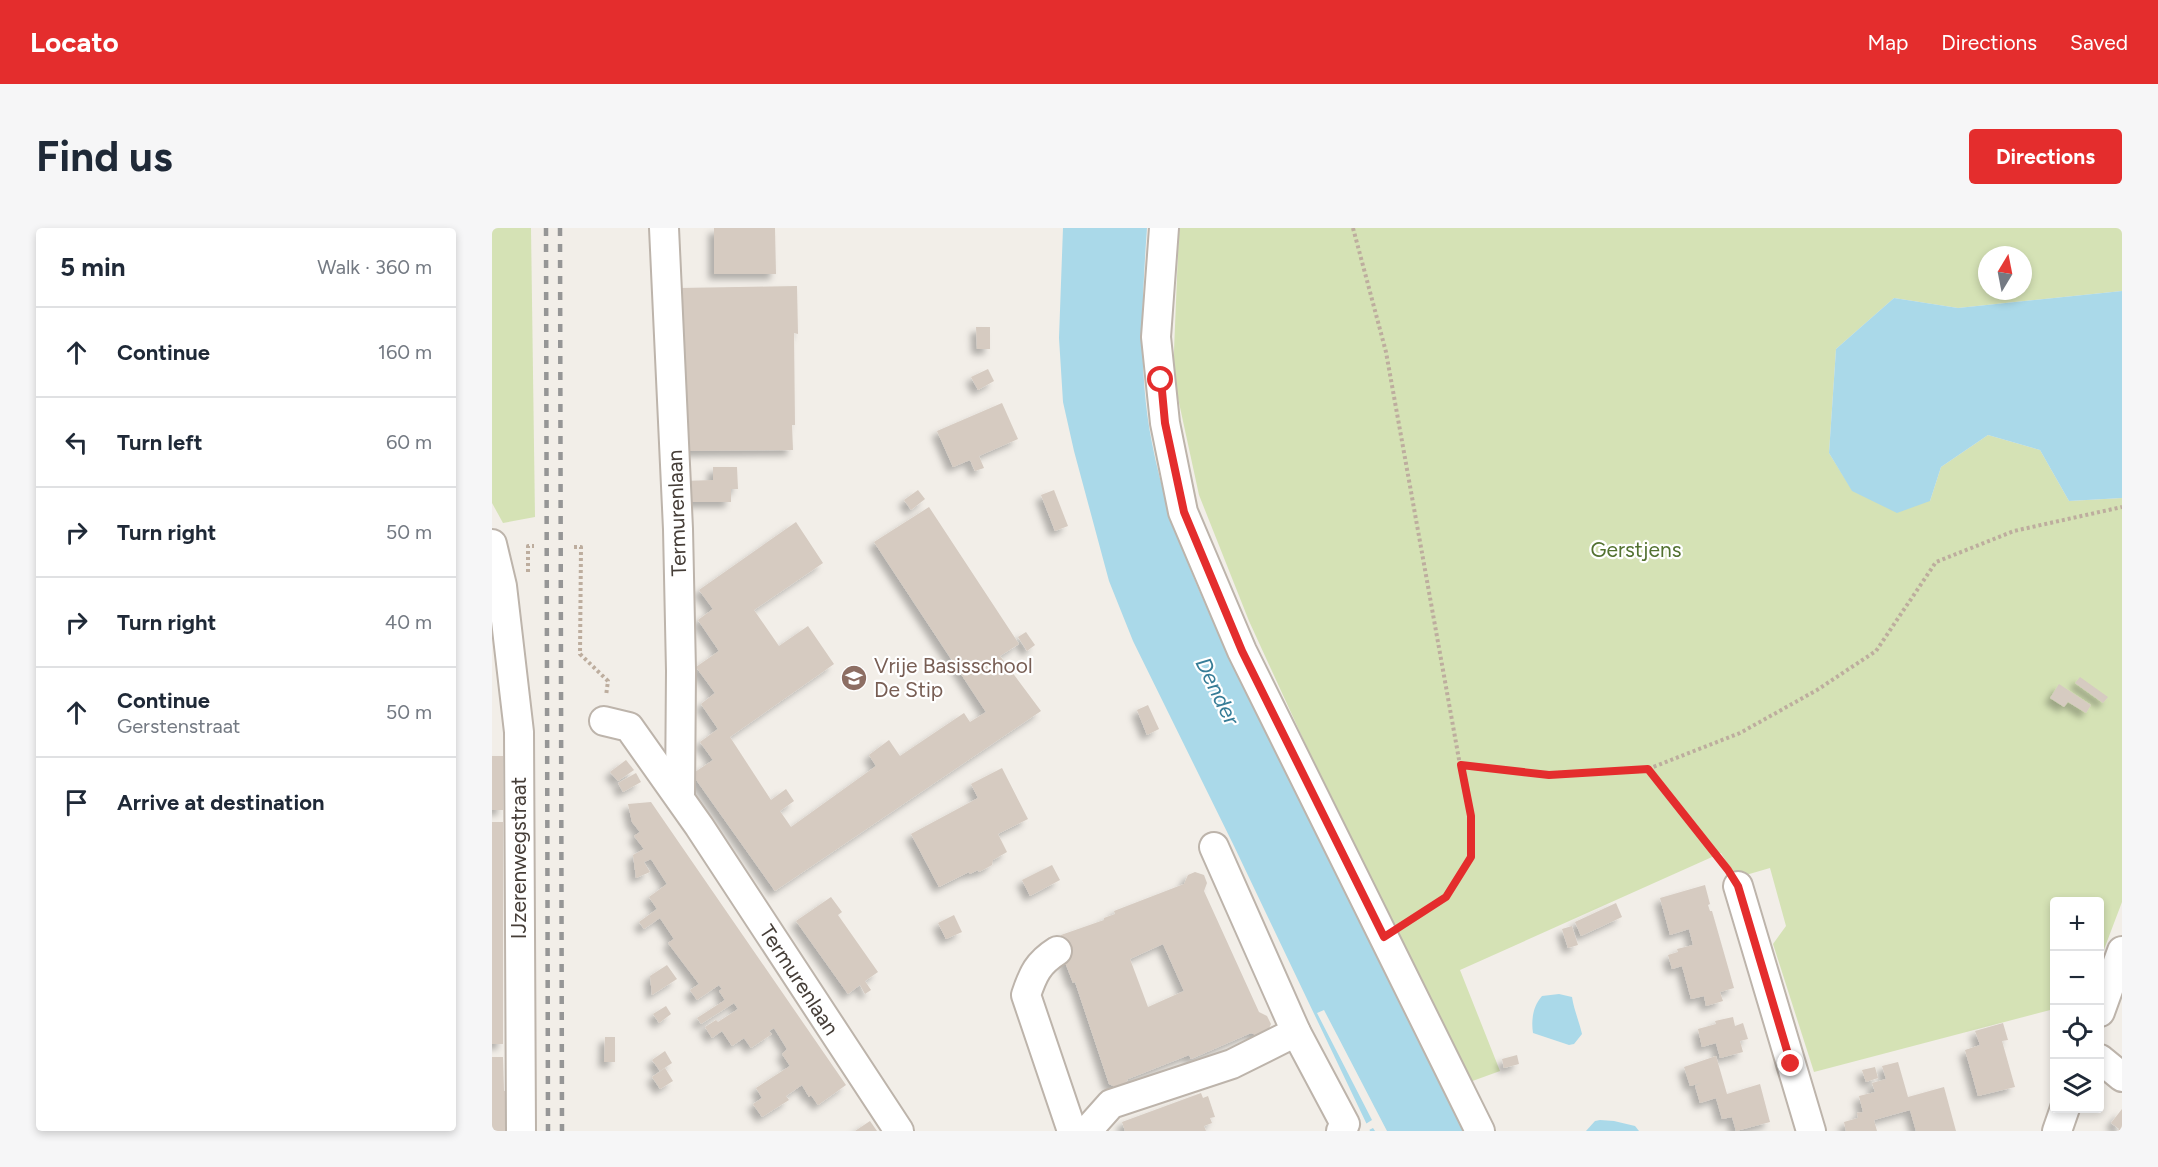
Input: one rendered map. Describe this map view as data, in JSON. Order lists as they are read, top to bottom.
{
  "streets": {
    "street": ["Termurenlaan", "IJzerenwegstraat"]
  },
  "water": ["Dender"],
  "parks": ["Gerstjens"],
  "places": {
    "school or university": ["Vrije Basisschool De Stip"]
  },
  "north": "top",
  "page": {
    "header": "Locato",
    "nav": ["Map", "Directions", "Saved"],
    "buttons": "Directions",
    "title": "Find us",
    "heading": ["5 min", "Walk · 360 m"],
    "list": [
      ["Continue", "160 m"],
      ["Turn left", "60 m"],
      ["Turn right", "50 m"],
      ["Turn right", "40 m"],
      ["Continue", "Gerstenstraat", "50 m"],
      "Arrive at destination"
    ],
    "map_buttons": ["+", "−"]
  }
}
